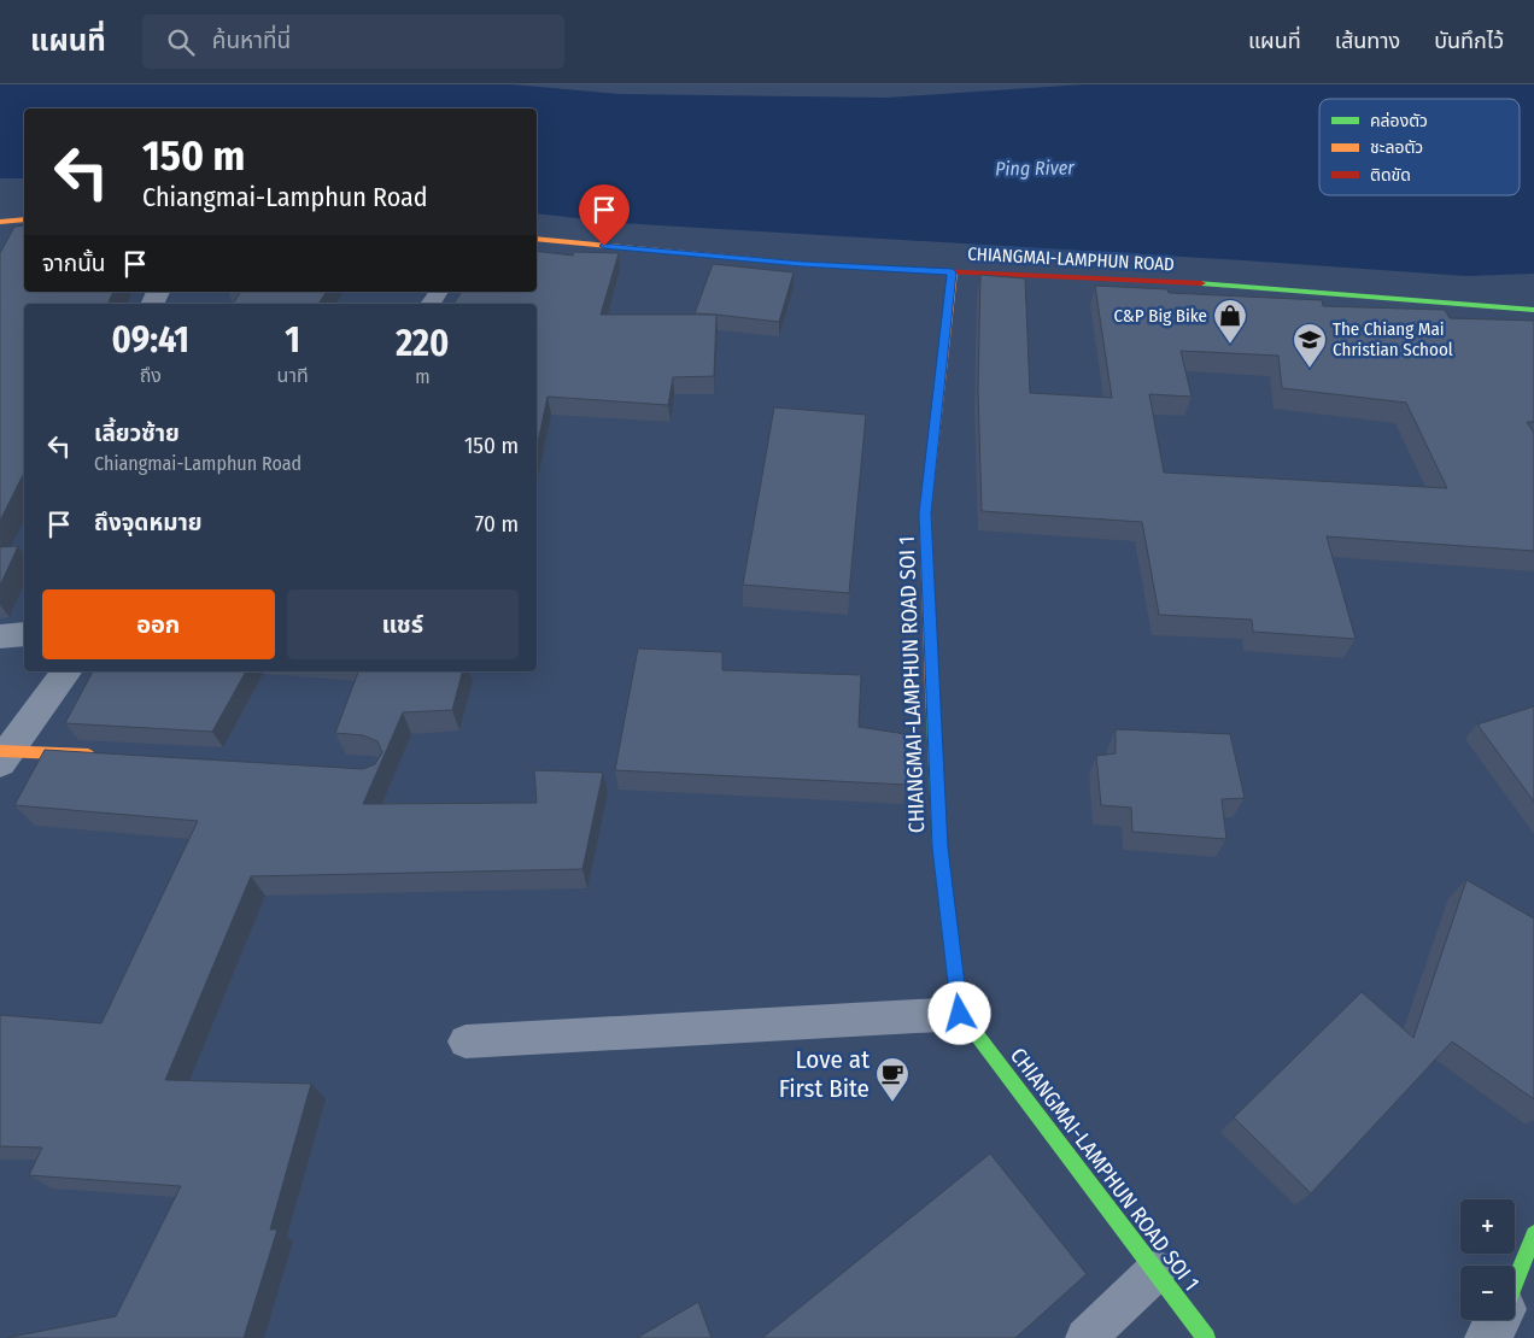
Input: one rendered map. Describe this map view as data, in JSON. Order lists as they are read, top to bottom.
{
  "streets": {
    "street": ["CHIANGMAI-LAMPHUN ROAD", "CHIANGMAI-LAMPHUN ROAD SOI 1"]
  },
  "crossings": [
    ["CHIANGMAI-LAMPHUN ROAD", "CHIANGMAI-LAMPHUN ROAD SOI 1"]
  ],
  "water": ["Ping River"],
  "places": {
    "shop": ["C&P Big Bike"],
    "school or university": ["The Chiang Mai Christian School"],
    "cafe": ["Love at First Bite"]
  },
  "legend": ["คล่องตัว", "ชะลอตัว", "ติดขัด"],
  "page": {
    "header": "แผนที่",
    "search": "ค้นหาที่นี่",
    "nav": ["แผนที่", "เส้นทาง", "บันทึกไว้"],
    "turn": ["150 m", "Chiangmai-Lamphun Road"],
    "then": "จากนั้น",
    "eta": [
      "09:41",
      "ถึง",
      "1",
      "นาที",
      "220",
      "m"
    ],
    "list": [
      {
        "name": "เลี้ยวซ้าย",
        "note": "Chiangmai-Lamphun Road",
        "value": "150 m"
      },
      {
        "name": "ถึงจุดหมาย",
        "value": "70 m"
      }
    ],
    "buttons": ["ออก", "แชร์"],
    "map_buttons": ["+", "−"]
  }
}
